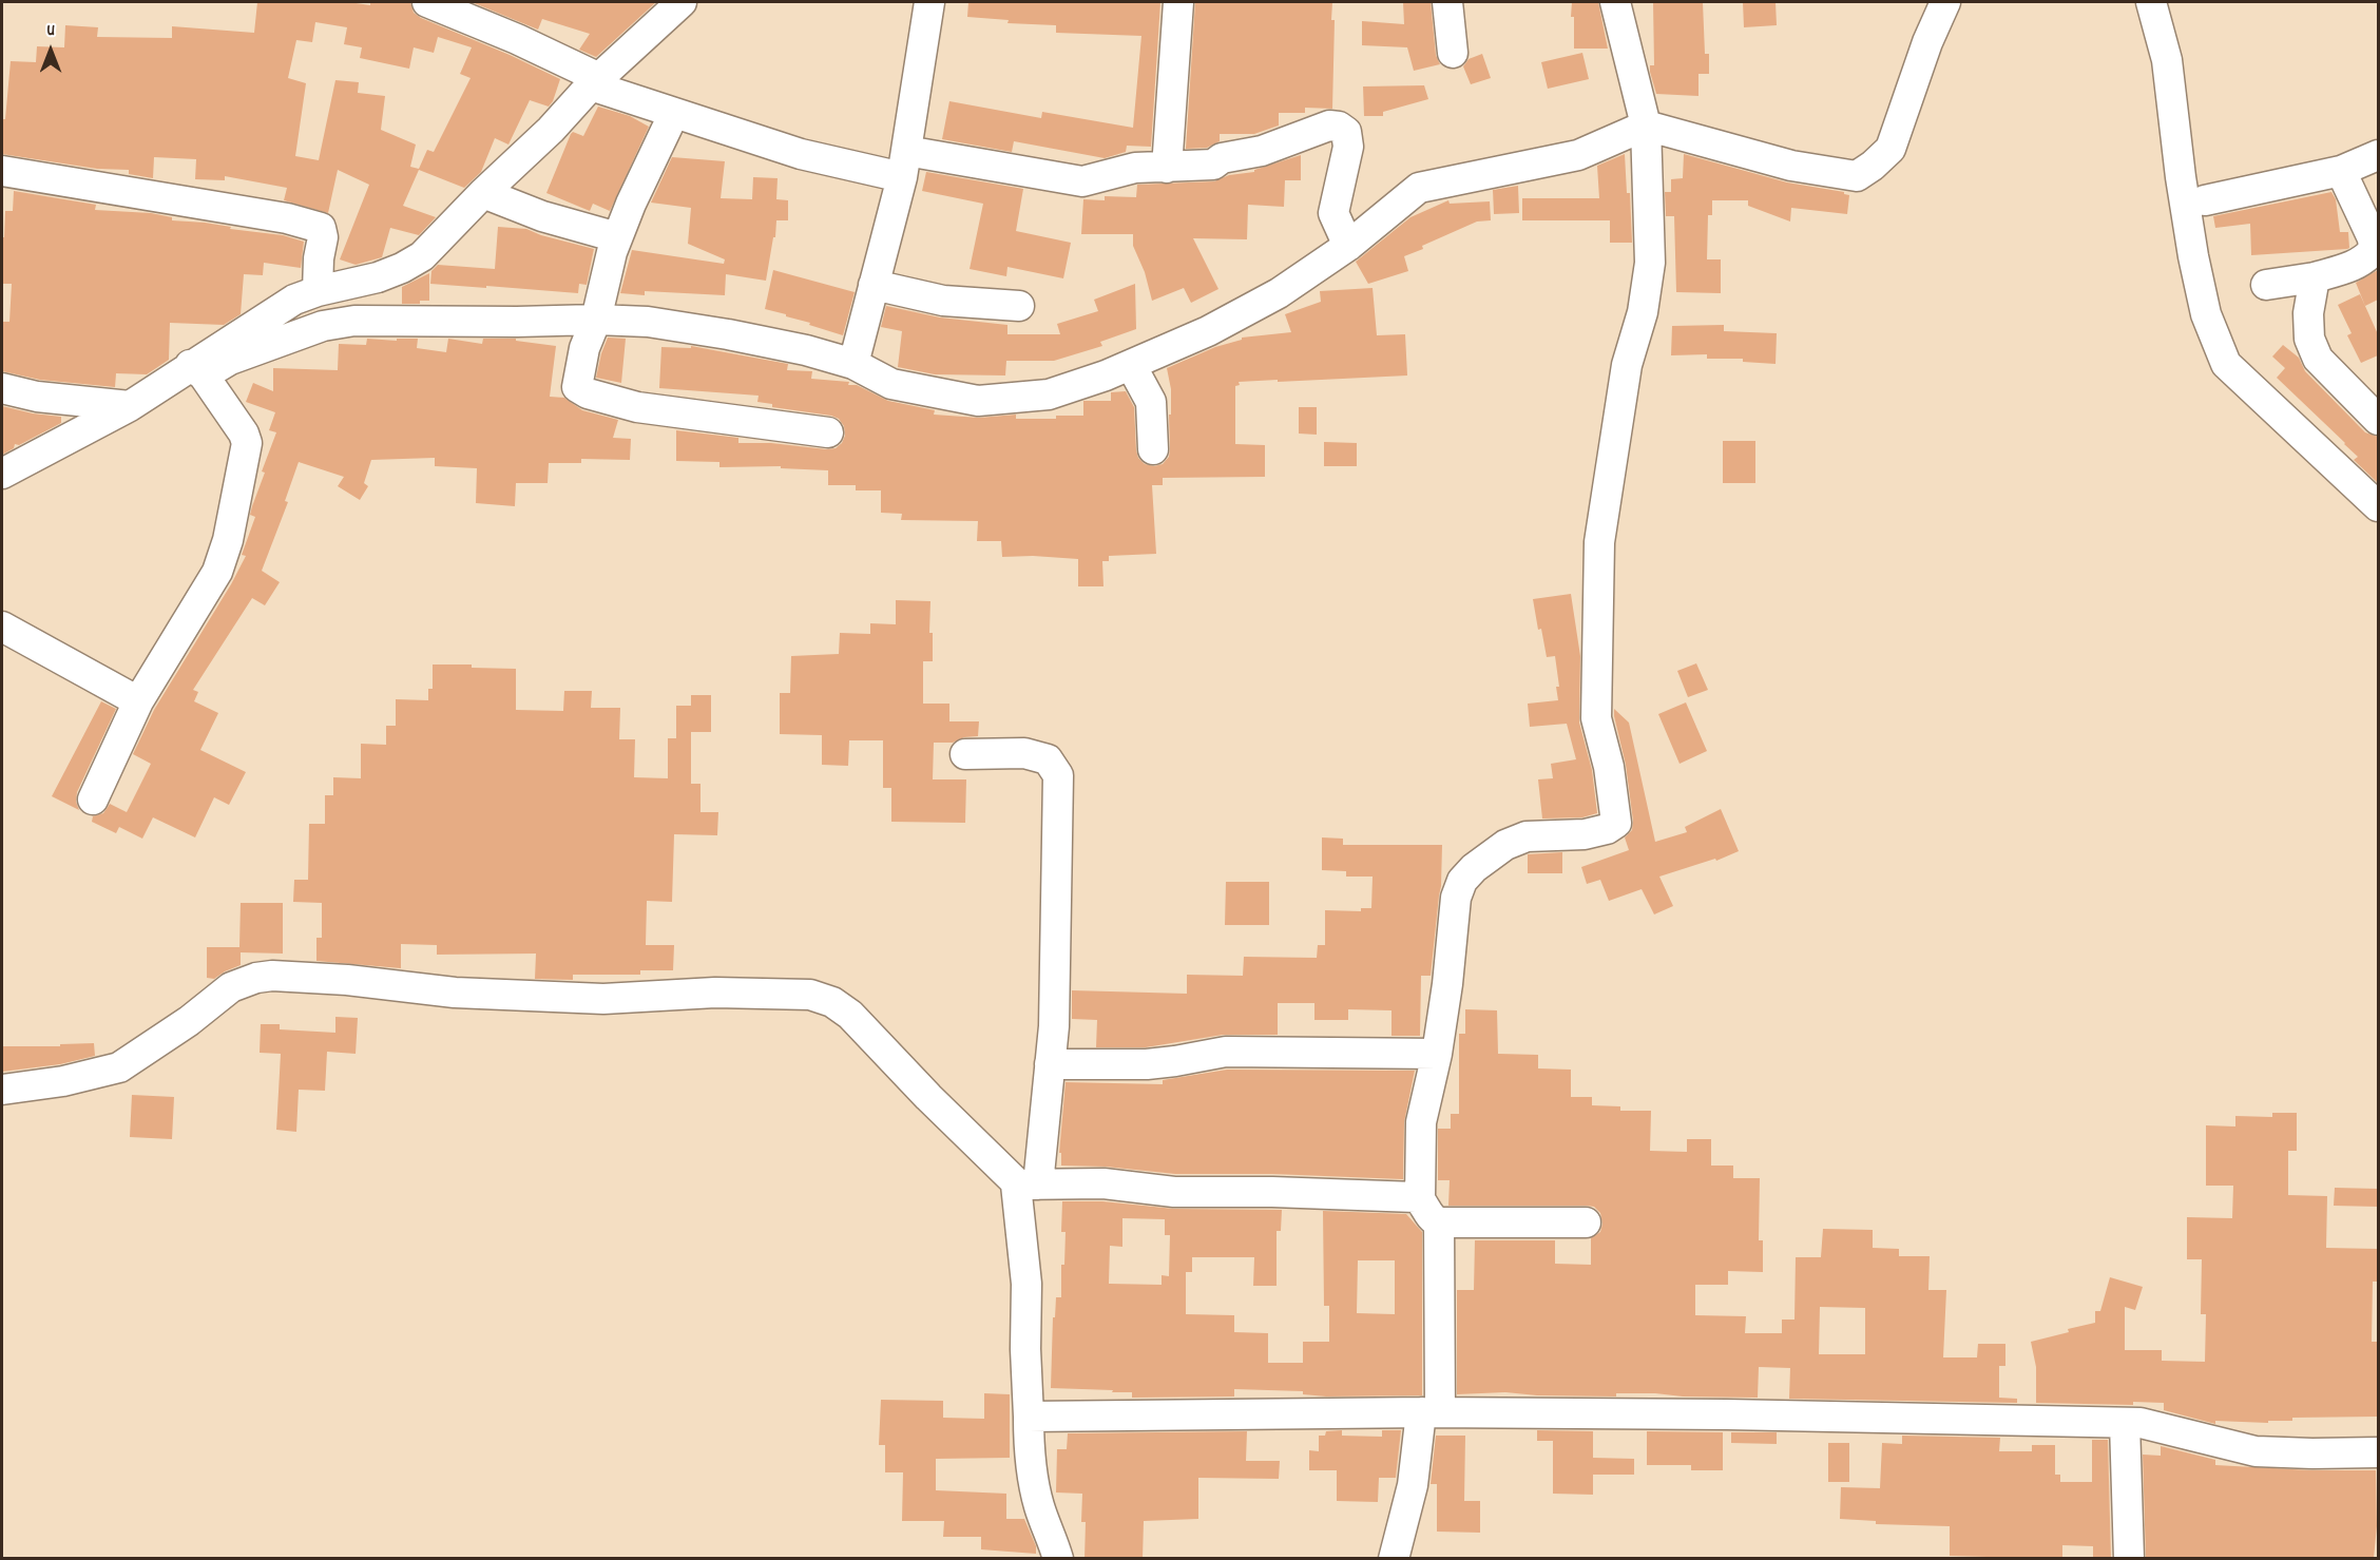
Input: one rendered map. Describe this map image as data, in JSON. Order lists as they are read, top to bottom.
{
  "north": "top"
}
